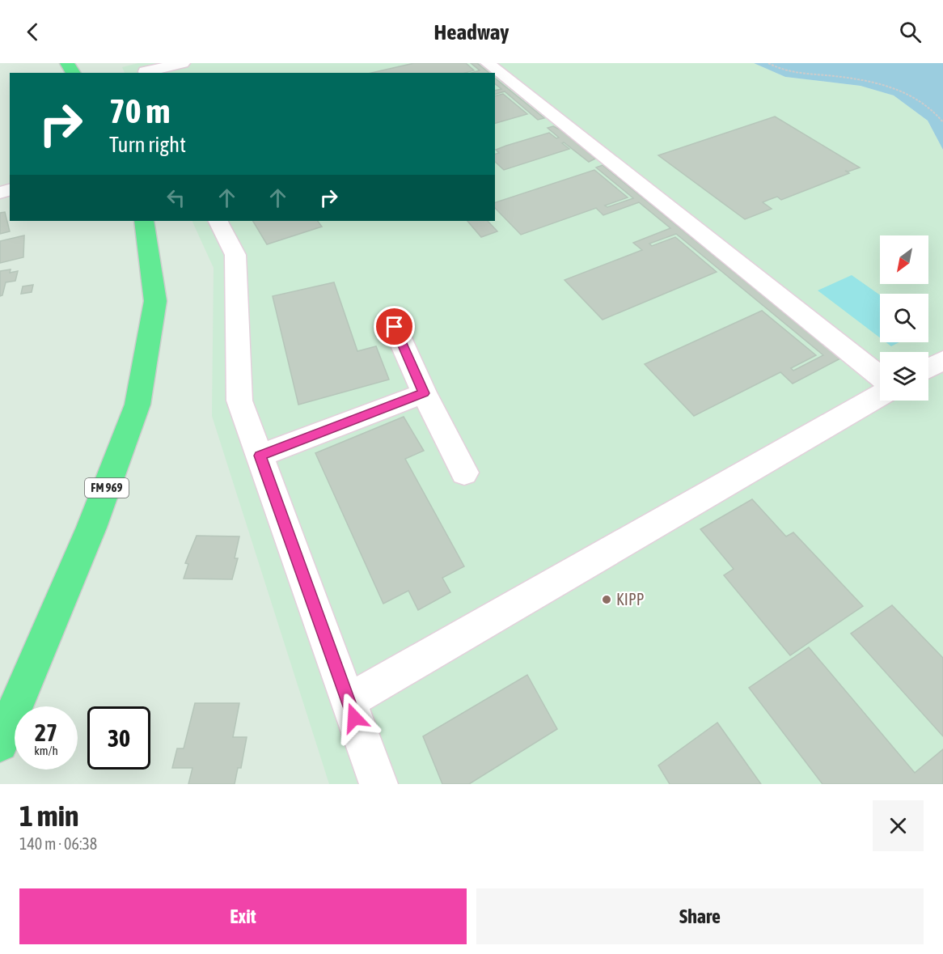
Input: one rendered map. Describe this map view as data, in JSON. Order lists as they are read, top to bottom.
{
  "streets": {
    "main road": ["FM 969"]
  },
  "places": ["KIPP"],
  "north": "bottom left",
  "page": {
    "header": "Headway",
    "turn": ["70 m", "Turn right"],
    "speed": "27 km/h",
    "limit": "30",
    "heading": ["1 min", "140 m · 06:38"],
    "buttons": ["Exit", "Share"]
  }
}
